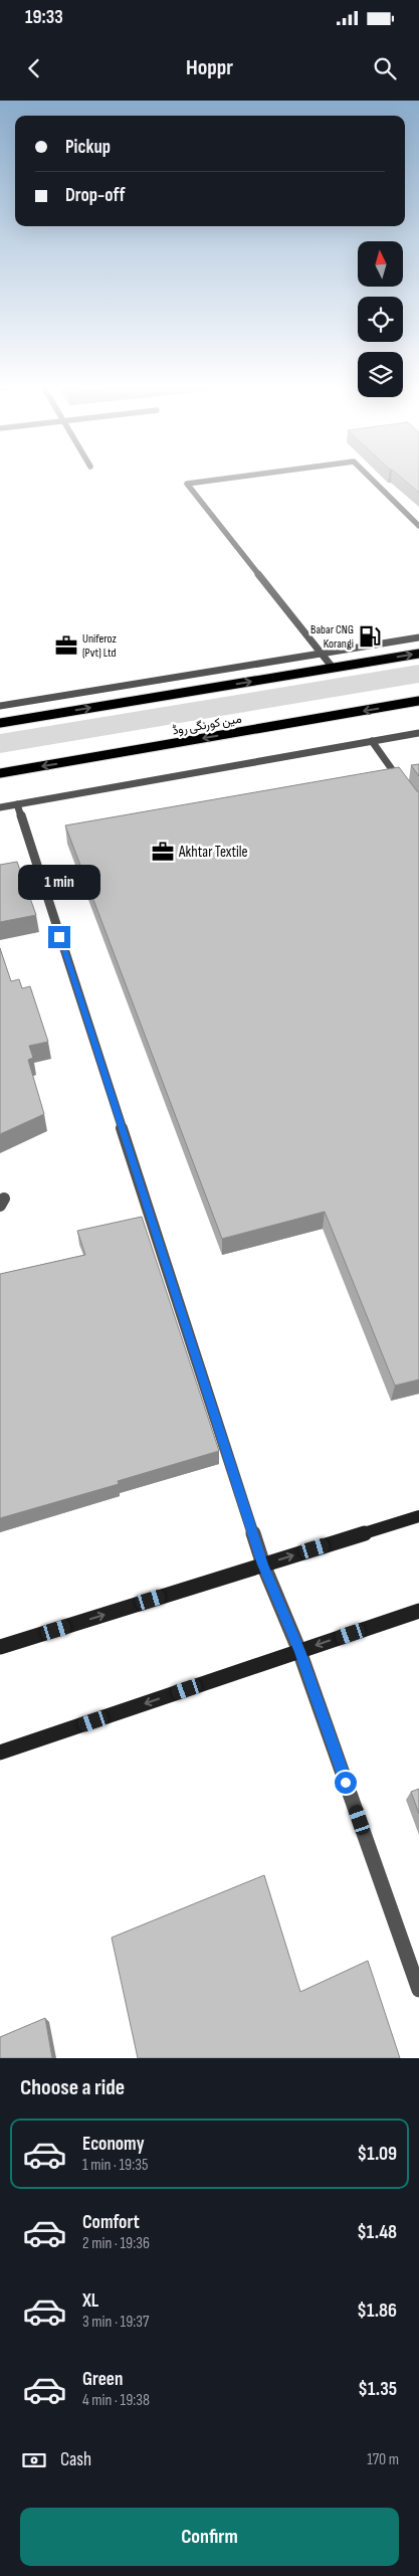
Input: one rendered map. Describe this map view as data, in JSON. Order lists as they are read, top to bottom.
{
  "streets": {
    "main road": ["مین کورنگی روڈ"]
  },
  "places": {
    "fuel station": ["Babar CNG Korangi"],
    "office": ["Uniferoz (Pvt) Ltd", "Akhtar Textile"]
  },
  "north": "top",
  "page": {
    "status": "19:33",
    "header": "Hoppr",
    "banner": ["Pickup", "Drop-off"],
    "bubble": "1 min",
    "heading": "Choose a ride",
    "list": [
      {
        "name": "Economy",
        "note": "1 min · 19:35",
        "value": "$1.09"
      },
      {
        "name": "Comfort",
        "note": "2 min · 19:36",
        "value": "$1.48"
      },
      {
        "name": "XL",
        "note": "3 min · 19:37",
        "value": "$1.86"
      },
      {
        "name": "Green",
        "note": "4 min · 19:38",
        "value": "$1.35"
      }
    ],
    "pay": ["Cash", "170 m"],
    "buttons": "Confirm"
  }
}
